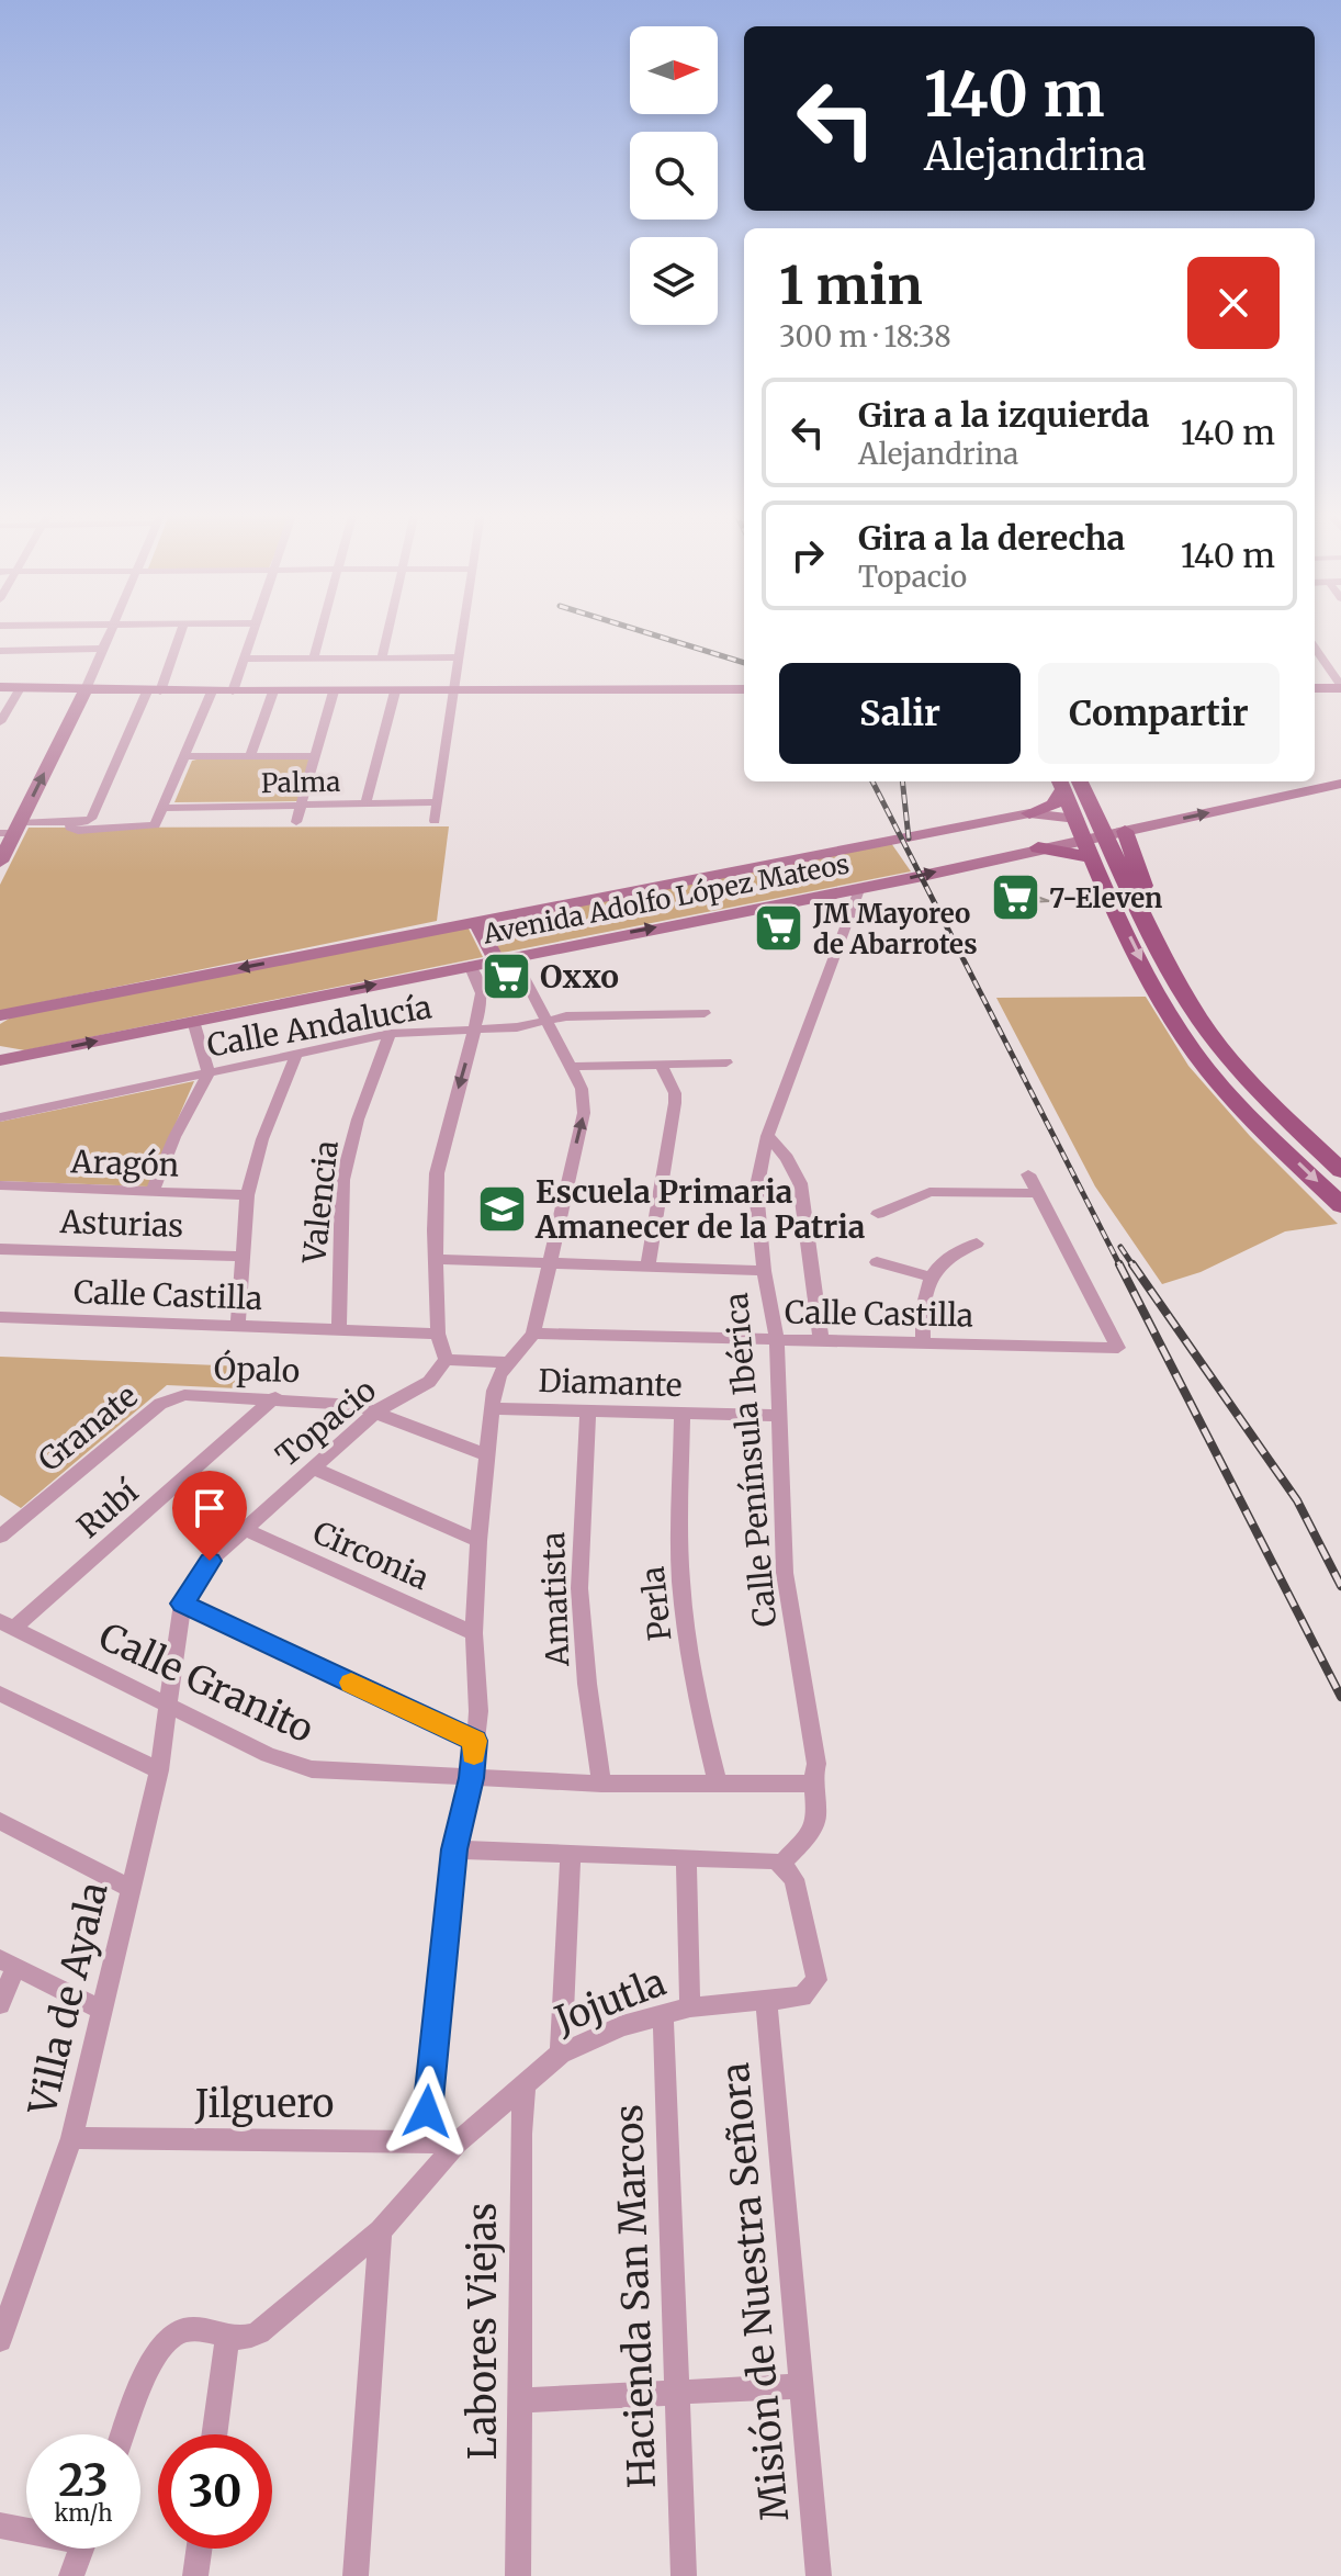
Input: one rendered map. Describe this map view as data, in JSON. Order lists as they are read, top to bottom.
{
  "streets": {
    "main road": ["Avenida Adolfo López Mateos"],
    "street": [
      "Palma",
      "Calle Andalucía",
      "Aragón",
      "Valencia",
      "Asturias",
      "Calle Castilla",
      "Ópalo",
      "Diamante",
      "Topacio",
      "Granate",
      "Calle Península Ibérica",
      "Rubí",
      "Circonia",
      "Amatista",
      "Perla",
      "Calle Granito",
      "Villa de Ayala",
      "Jojutla",
      "Jilguero",
      "Misión de Nuestra Señora",
      "Hacienda San Marcos",
      "Labores Viejas"
    ]
  },
  "crossings": [
    ["Avenida Adolfo López Mateos", "Calle Península Ibérica"],
    ["Calle Andalucía", "Valencia"],
    ["Valencia", "Calle Castilla"],
    ["Calle Castilla", "Calle Península Ibérica"],
    ["Ópalo", "Topacio"],
    ["Ópalo", "Granate"],
    ["Ópalo", "Rubí"],
    ["Diamante", "Calle Península Ibérica"],
    ["Diamante", "Amatista"],
    ["Diamante", "Perla"],
    ["Topacio", "Circonia"],
    ["Topacio", "Calle Granito"],
    ["Topacio", "Villa de Ayala"],
    ["Calle Península Ibérica", "Calle Granito"],
    ["Calle Península Ibérica", "Jojutla"],
    ["Rubí", "Calle Granito"],
    ["Amatista", "Calle Granito"],
    ["Perla", "Calle Granito"],
    ["Villa de Ayala", "Jilguero"],
    ["Jojutla", "Jilguero"],
    ["Jojutla", "Misión de Nuestra Señora"],
    ["Jojutla", "Hacienda San Marcos"],
    ["Jojutla", "Labores Viejas"]
  ],
  "places": {
    "supermarket": ["7-Eleven", "JM Mayoreo de Abarrotes", "Oxxo"],
    "school or university": ["Escuela Primaria Amanecer de la Patria"]
  },
  "north": "right",
  "page": {
    "turn": ["140 m", "Alejandrina"],
    "heading": ["1 min", "300 m · 18:38"],
    "list": [
      {
        "name": "Gira a la izquierda",
        "note": "Alejandrina",
        "value": "140 m"
      },
      {
        "name": "Gira a la derecha",
        "note": "Topacio",
        "value": "140 m"
      }
    ],
    "buttons": ["Salir", "Compartir"],
    "speed": "23 km/h",
    "limit": "30"
  }
}
